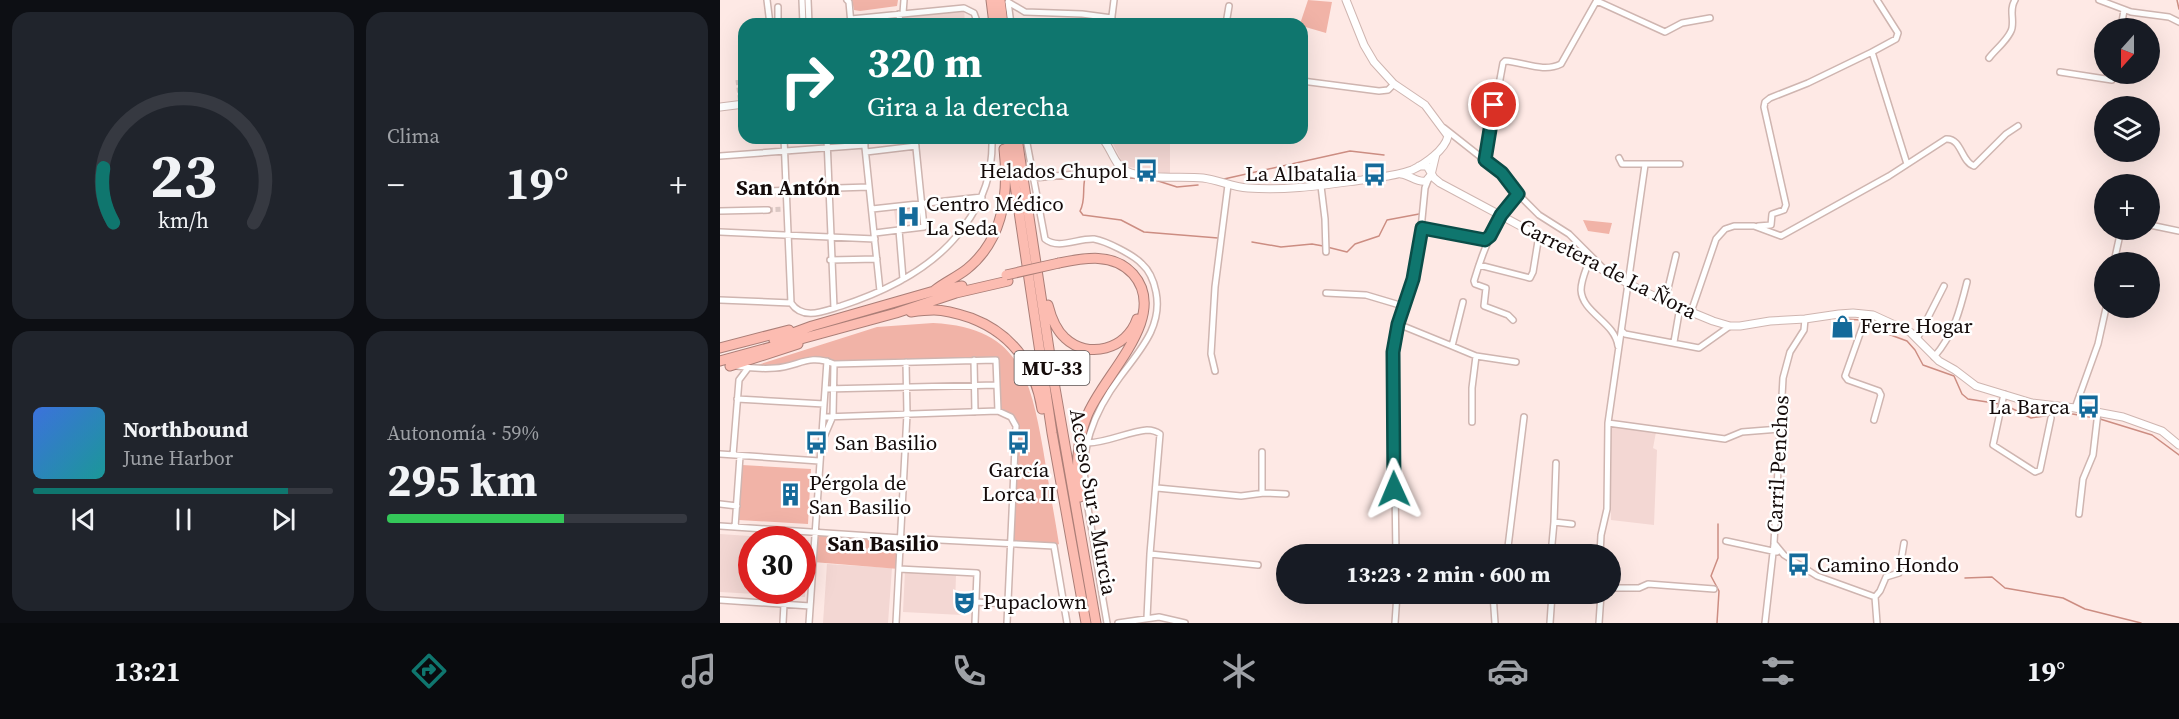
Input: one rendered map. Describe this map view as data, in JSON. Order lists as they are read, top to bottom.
{
  "streets": {
    "highway": ["MU-33", "Acceso Sur a Murcia"],
    "main road": ["Carretera de La Ñora"],
    "street": ["Carril Penchos"]
  },
  "crossings": [
    ["Carretera de La Ñora", "Carril Penchos"]
  ],
  "districts": ["San Antón", "San Basilio"],
  "places": {
    "bus stop": [
      "Helados Chupol",
      "La Albatalia",
      "La Barca",
      "García Lorca II",
      "San Basilio",
      "Camino Hondo"
    ],
    "hospital": ["Centro Médico La Seda"],
    "shop": ["Ferre Hogar"],
    "building": ["Pérgola de San Basilio"],
    "theatre": ["Pupaclown"]
  },
  "north": "bottom",
  "page": {
    "tile": [
      "Clima",
      ["Autonomía · 59%", "295 km"]
    ],
    "map_buttons": ["+", "−"],
    "turn": ["320 m", "Gira a la derecha"],
    "heat": ["−", "19°", "+"],
    "song": ["Northbound", "June Harbor"],
    "limit": "30",
    "trip": "13:23 · 2 min · 600 m",
    "tabs": ["13:21", "19°"],
    "gauge": ["23", "km/h"]
  }
}
